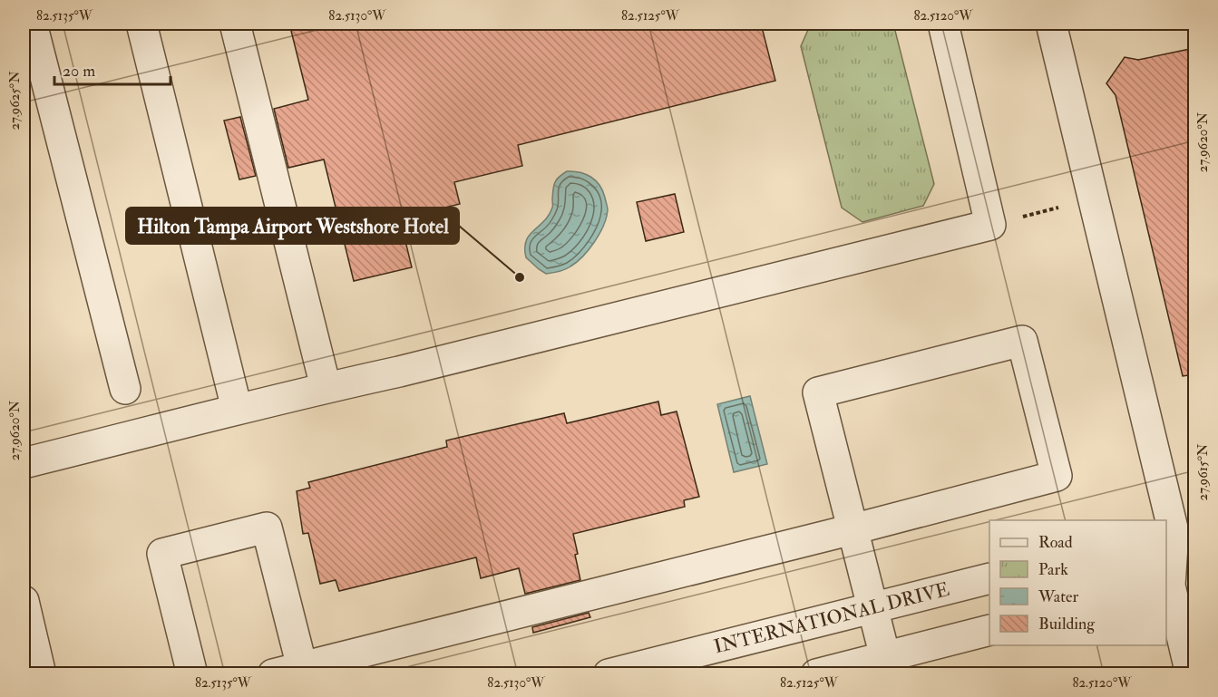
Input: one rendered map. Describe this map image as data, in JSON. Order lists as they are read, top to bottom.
{
  "streets": {
    "street": ["INTERNATIONAL DRIVE"]
  },
  "places": ["Hilton Tampa Airport Westshore Hotel"],
  "legend": [
    "Road",
    "Park",
    "Water",
    "Building"
  ],
  "scale_bar": "20 m",
  "coordinates": [
    "82.5135°W",
    "82.5130°W",
    "82.5125°W",
    "82.5120°W",
    "27.9625°N",
    "27.9620°N",
    "27.9615°N"
  ]
}
